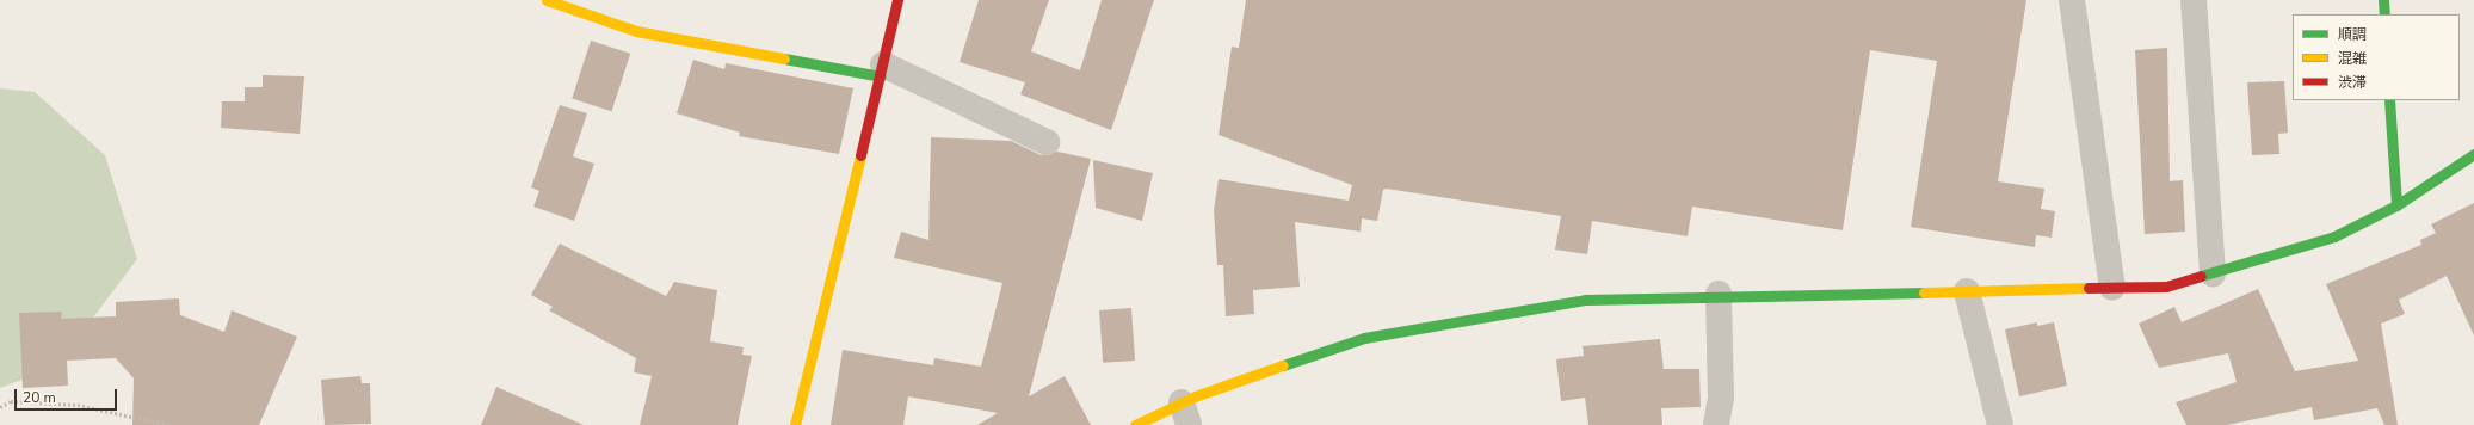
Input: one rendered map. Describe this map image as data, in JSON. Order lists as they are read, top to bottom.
{
  "legend": ["順調", "混雑", "渋滞"],
  "scale_bar": "20 m"
}
